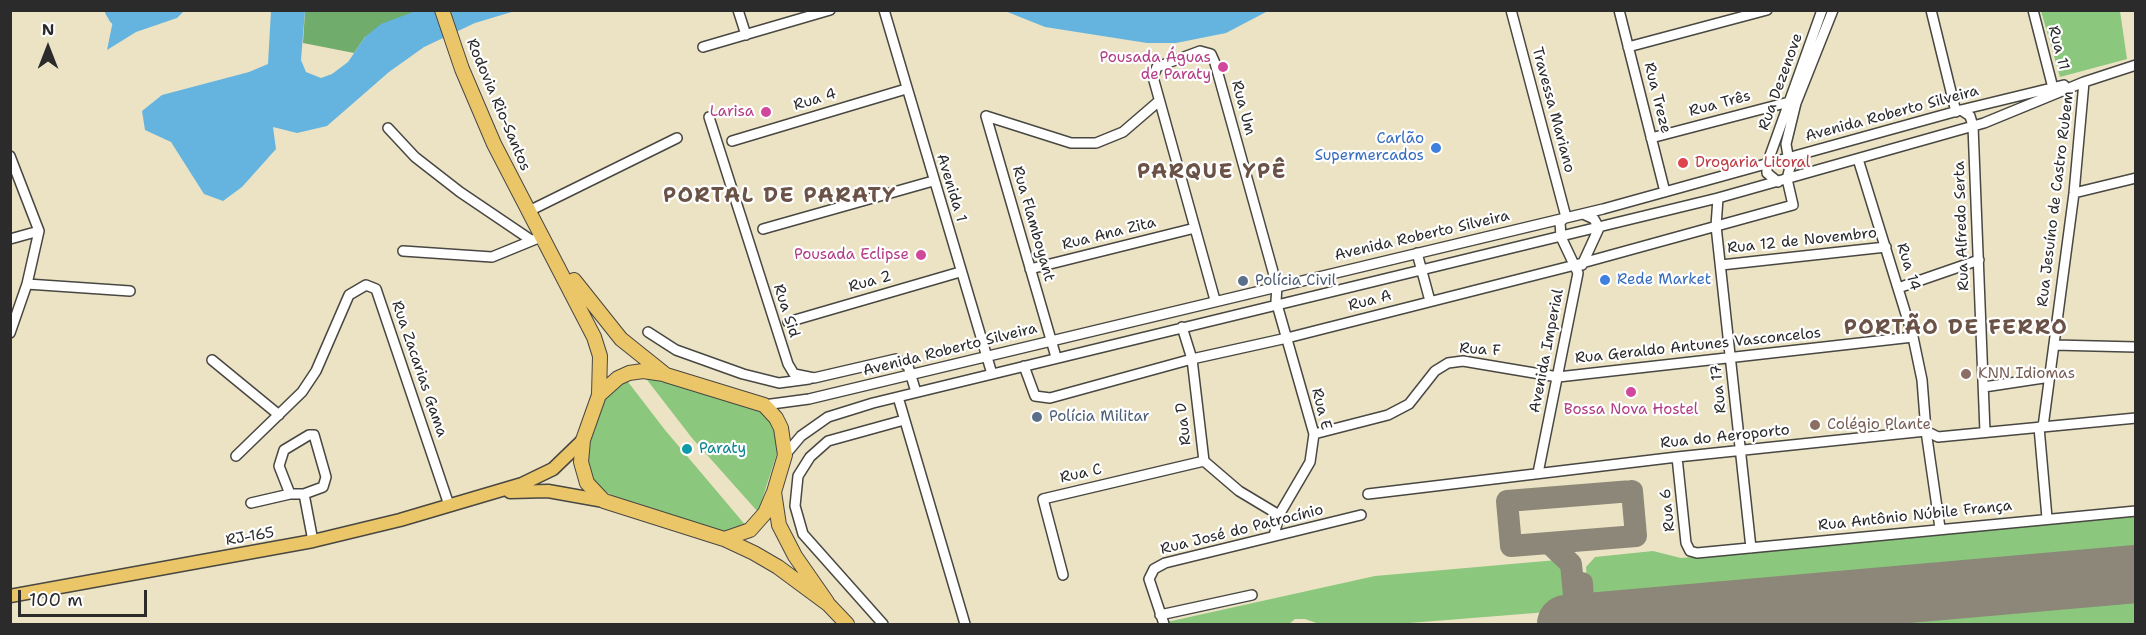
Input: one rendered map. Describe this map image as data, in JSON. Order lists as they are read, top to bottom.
{
  "streets": {
    "highway": ["Rodovia Rio-Santos"],
    "main road": ["RJ-165"],
    "street": [
      "Rua 11",
      "Rua Dezenove",
      "Rua Treze",
      "Rua 4",
      "Rua Três",
      "Rua Um",
      "Travessa Mariano",
      "Avenida Roberto Silveira",
      "Avenida 1",
      "Rua Jesuíno de Castro Rubem",
      "Rua Flamboyant",
      "Rua Alfredo Serta",
      "Rua Ana Zita",
      "Rua 12 de Novembro",
      "Rua 14",
      "Rua 2",
      "Rua A",
      "Rua Sid",
      "Rua Geraldo Antunes Vasconcelos",
      "Rua F",
      "Avenida Imperial",
      "Rua Zacarias Gama",
      "Rua 17",
      "Rua E",
      "Rua D",
      "Rua do Aeroporto",
      "Rua C",
      "Rua 6",
      "Rua Antônio Núbile França",
      "Rua José do Patrocínio"
    ]
  },
  "crossings": [
    ["Rua 11", "Avenida Roberto Silveira"],
    ["Rua Dezenove", "Rua Três"],
    ["Rua Dezenove", "Avenida Roberto Silveira"],
    ["Rua Dezenove", "Rua A"],
    ["Rua Treze", "Rua Três"],
    ["Rua Treze", "Avenida Roberto Silveira"],
    ["Rua 4", "Avenida 1"],
    ["Rua Um", "Avenida Roberto Silveira"],
    ["Rua Um", "Rua Flamboyant"],
    ["Rua Um", "Rua E"],
    ["Travessa Mariano", "Avenida Roberto Silveira"],
    ["Avenida Roberto Silveira", "Avenida 1"],
    ["Avenida Roberto Silveira", "Rua Jesuíno de Castro Rubem"],
    ["Avenida Roberto Silveira", "Rua Flamboyant"],
    ["Avenida Roberto Silveira", "Rua Alfredo Serta"],
    ["Avenida Roberto Silveira", "Rua 14"],
    ["Avenida Roberto Silveira", "Rua A"],
    ["Avenida Roberto Silveira", "Avenida Imperial"],
    ["Avenida Roberto Silveira", "Rua E"],
    ["Avenida Roberto Silveira", "Rua D"],
    ["Avenida Roberto Silveira", "RJ-165"],
    ["Avenida 1", "Rua 2"],
    ["Rua Jesuíno de Castro Rubem", "Rua do Aeroporto"],
    ["Rua Jesuíno de Castro Rubem", "Rua Antônio Núbile França"],
    ["Rua Flamboyant", "Rua Ana Zita"],
    ["Rua Alfredo Serta", "Rua do Aeroporto"],
    ["Rua 12 de Novembro", "Rua 14"],
    ["Rua 12 de Novembro", "Rua 17"],
    ["Rua 14", "Rua Geraldo Antunes Vasconcelos"],
    ["Rua 14", "Rua do Aeroporto"],
    ["Rua 14", "Rua Antônio Núbile França"],
    ["Rua A", "Avenida Imperial"],
    ["Rua A", "Rua 17"],
    ["Rua A", "Rua E"],
    ["Rua A", "Rua D"],
    ["Rua Geraldo Antunes Vasconcelos", "Rua F"],
    ["Rua Geraldo Antunes Vasconcelos", "Avenida Imperial"],
    ["Rua Geraldo Antunes Vasconcelos", "Rua 17"],
    ["Rua F", "Avenida Imperial"],
    ["Rua F", "Rua E"],
    ["Avenida Imperial", "Rua do Aeroporto"],
    ["Rua Zacarias Gama", "RJ-165"],
    ["Rua 17", "Rua do Aeroporto"],
    ["Rua 17", "Rua Antônio Núbile França"],
    ["Rua E", "Rua D"],
    ["Rua E", "Rua José do Patrocínio"],
    ["Rua D", "Rua C"],
    ["Rua do Aeroporto", "Rua 6"],
    ["Rua 6", "Rua Antônio Núbile França"]
  ],
  "districts": ["PARQUE YPÊ", "PORTAL DE PARATY", "PORTÃO DE FERRO"],
  "places": [
    "Pousada Águas de Paraty",
    "Larisa",
    "Carlão Supermercados",
    "Drogaria Litoral",
    "Pousada Eclipse",
    "Rede Market",
    "Polícia Civil",
    "KNN Idiomas",
    "Bossa Nova Hostel",
    "Polícia Militar",
    "Colégio Plante",
    "Paraty"
  ],
  "scale_bar": "100 m",
  "north": "top"
}
